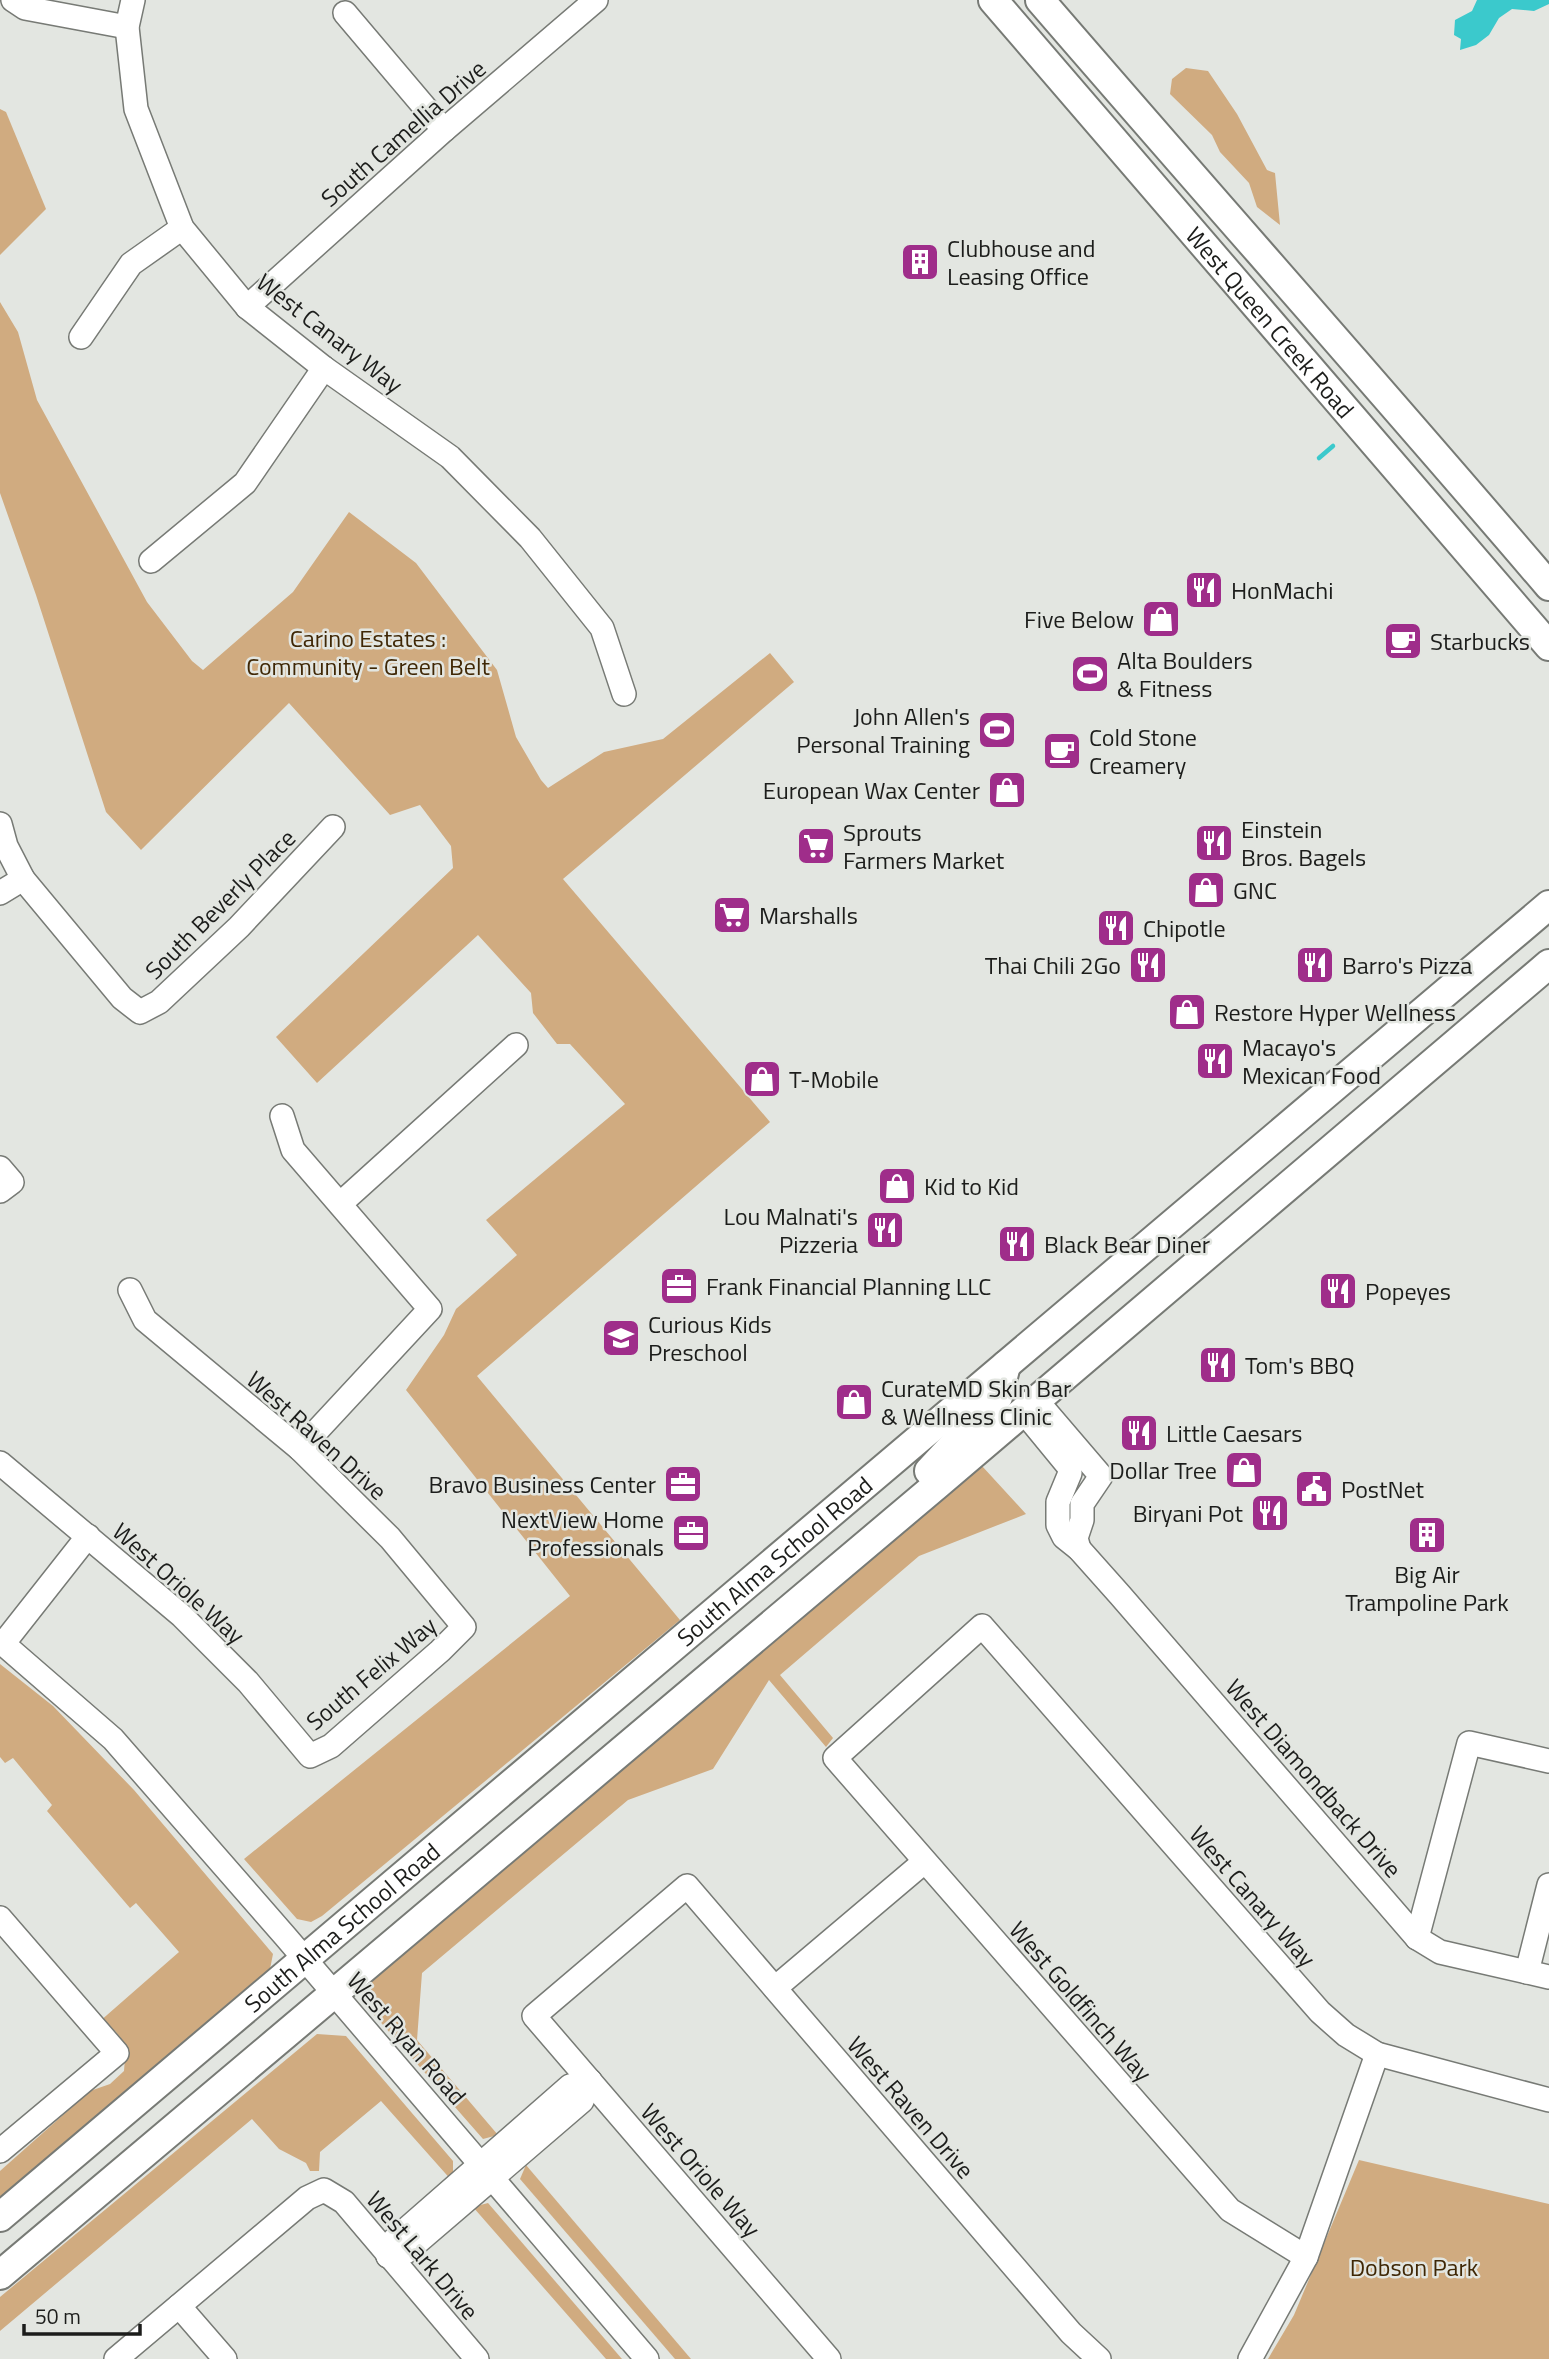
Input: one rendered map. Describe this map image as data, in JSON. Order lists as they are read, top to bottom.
{
  "streets": {
    "main road": ["West Queen Creek Road", "South Alma School Road"],
    "street": [
      "South Camellia Drive",
      "West Canary Way",
      "South Beverly Place",
      "West Raven Drive",
      "West Oriole Way",
      "South Felix Way",
      "West Diamondback Drive",
      "West Goldfinch Way",
      "West Ryan Road",
      "West Lark Drive"
    ]
  },
  "crossings": [
    ["South Camellia Drive", "West Canary Way"],
    ["West Canary Way", "West Goldfinch Way"],
    ["West Raven Drive", "West Oriole Way"],
    ["West Raven Drive", "South Felix Way"],
    ["South Alma School Road", "West Diamondback Drive"],
    ["South Alma School Road", "West Ryan Road"],
    ["West Oriole Way", "South Felix Way"]
  ],
  "parks": ["Carino Estates : Community - Green Belt", "Dobson Park"],
  "places": {
    "building": ["Clubhouse and Leasing Office", "Big Air Trampoline Park"],
    "restaurant": [
      "HonMachi",
      "Einstein Bros. Bagels",
      "Chipotle",
      "Thai Chili 2Go",
      "Barro's Pizza",
      "Macayo's Mexican Food",
      "Lou Malnati's Pizzeria",
      "Black Bear Diner",
      "Popeyes",
      "Tom's BBQ",
      "Little Caesars",
      "Biryani Pot"
    ],
    "shop": [
      "Five Below",
      "European Wax Center",
      "GNC",
      "Restore Hyper Wellness",
      "T-Mobile",
      "Kid to Kid",
      "CurateMD Skin Bar & Wellness Clinic",
      "Dollar Tree"
    ],
    "cafe": ["Starbucks", "Cold Stone Creamery"],
    "sports": ["Alta Boulders & Fitness", "John Allen's Personal Training"],
    "supermarket": ["Sprouts Farmers Market", "Marshalls"],
    "office": ["Frank Financial Planning LLC", "Bravo Business Center", "NextView Home Professionals"],
    "school or university": ["Curious Kids Preschool"],
    "public building": ["PostNet"]
  },
  "scale_bar": "50 m"
}
